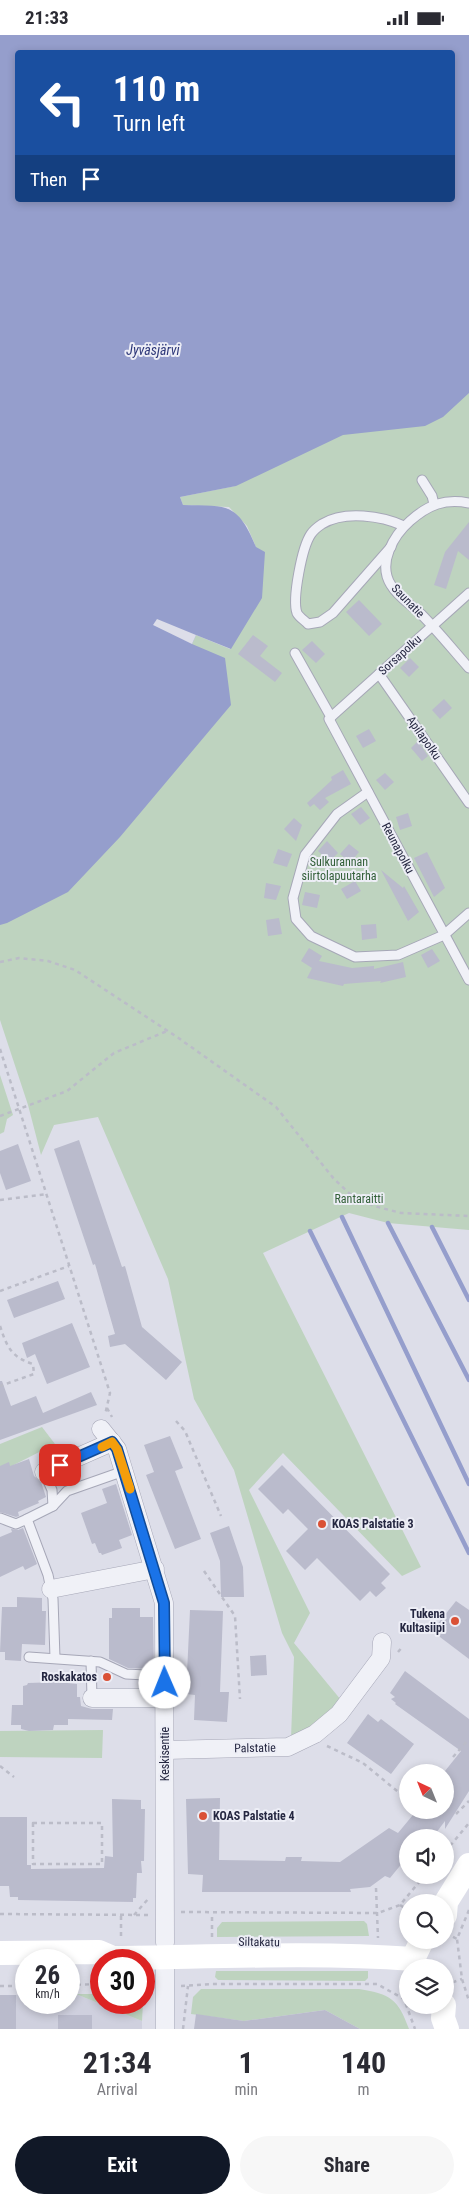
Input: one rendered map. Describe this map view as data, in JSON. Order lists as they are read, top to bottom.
{
  "streets": {
    "main road": ["Siltakatu"],
    "street": ["Palstatie", "Keskisentie"],
    "lane": [
      "Saunatie",
      "Sorsapolku",
      "Apilapolku",
      "Reunapolku"
    ]
  },
  "crossings": [
    ["Saunatie", "Sorsapolku"],
    ["Sorsapolku", "Apilapolku"],
    ["Sorsapolku", "Reunapolku"],
    ["Palstatie", "Keskisentie"],
    ["Keskisentie", "Siltakatu"]
  ],
  "water": ["Jyväsjärvi"],
  "parks": ["Sulkurannan siirtolapuutarha", "Rantaraitti"],
  "places": [
    "KOAS Palstatie 3",
    "Tukena Kultasiipi",
    "Roskakatos",
    "KOAS Palstatie 4"
  ],
  "north": "top left",
  "page": {
    "status": "21:33",
    "turn": ["110 m", "Turn left"],
    "then": "Then",
    "speed": "26 km/h",
    "limit": "30",
    "eta": [
      "21:34",
      "Arrival",
      "1",
      "min",
      "140",
      "m"
    ],
    "buttons": ["Exit", "Share"]
  }
}
